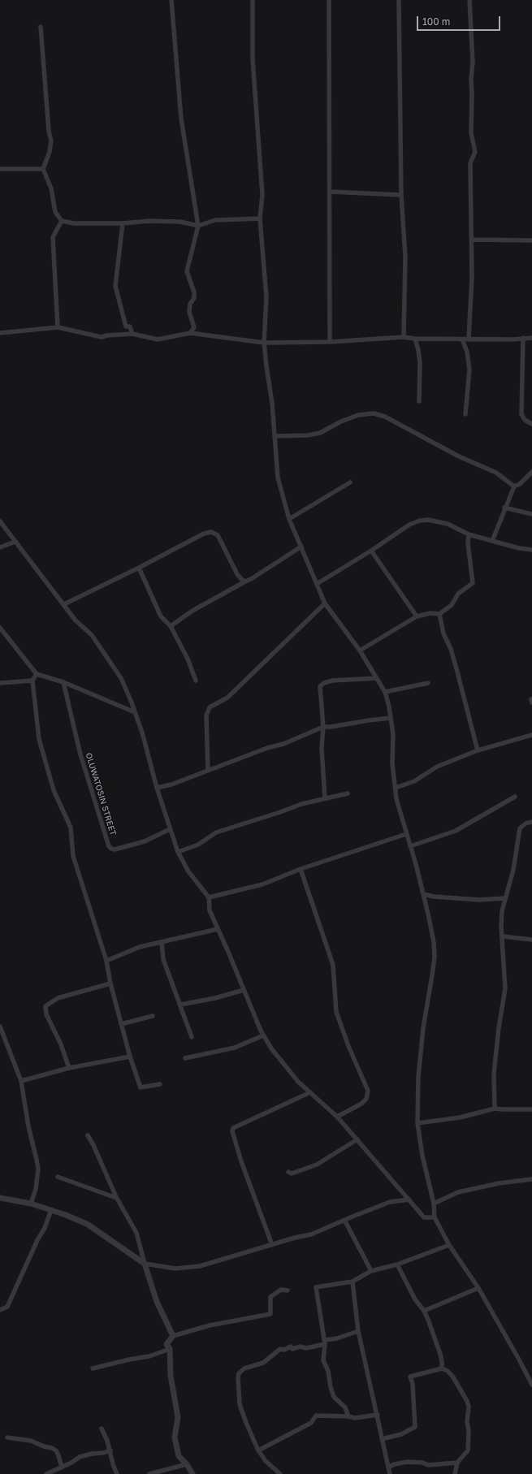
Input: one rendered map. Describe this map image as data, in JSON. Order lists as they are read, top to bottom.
{
  "streets": {
    "street": ["OLUWATOSIN STREET"]
  },
  "scale_bar": "100 m"
}
